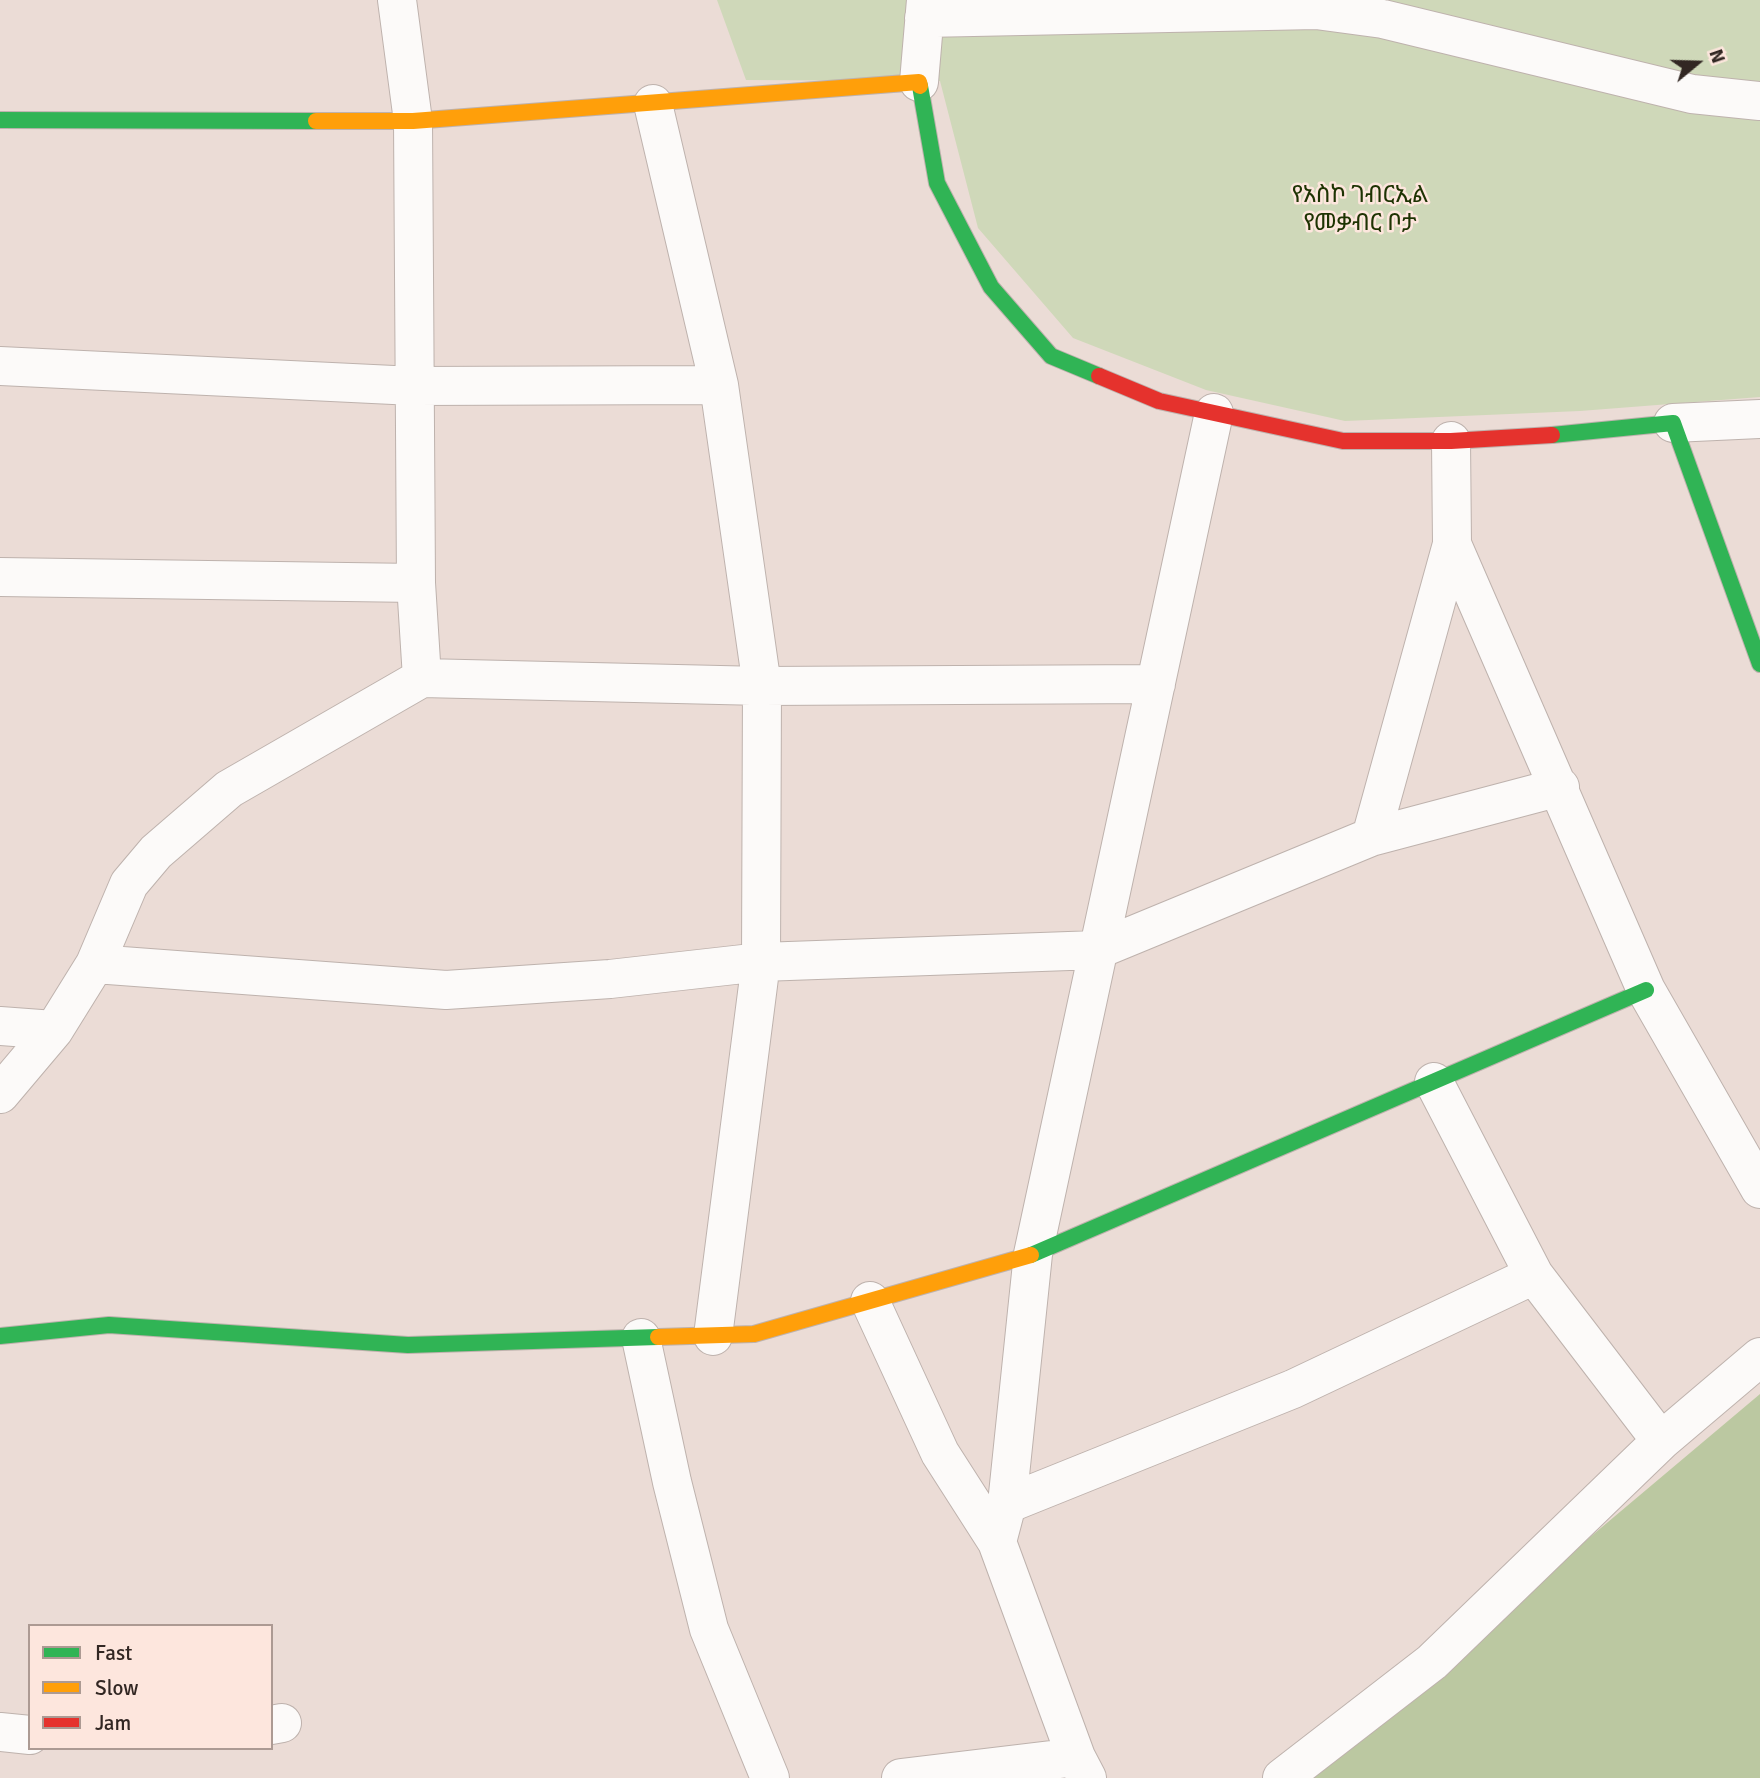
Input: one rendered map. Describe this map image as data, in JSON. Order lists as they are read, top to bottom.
{
  "parks": ["የአስኮ ገብርኢል የመቃብር ቦታ"],
  "legend": ["Fast", "Slow", "Jam"],
  "north": "right"
}
